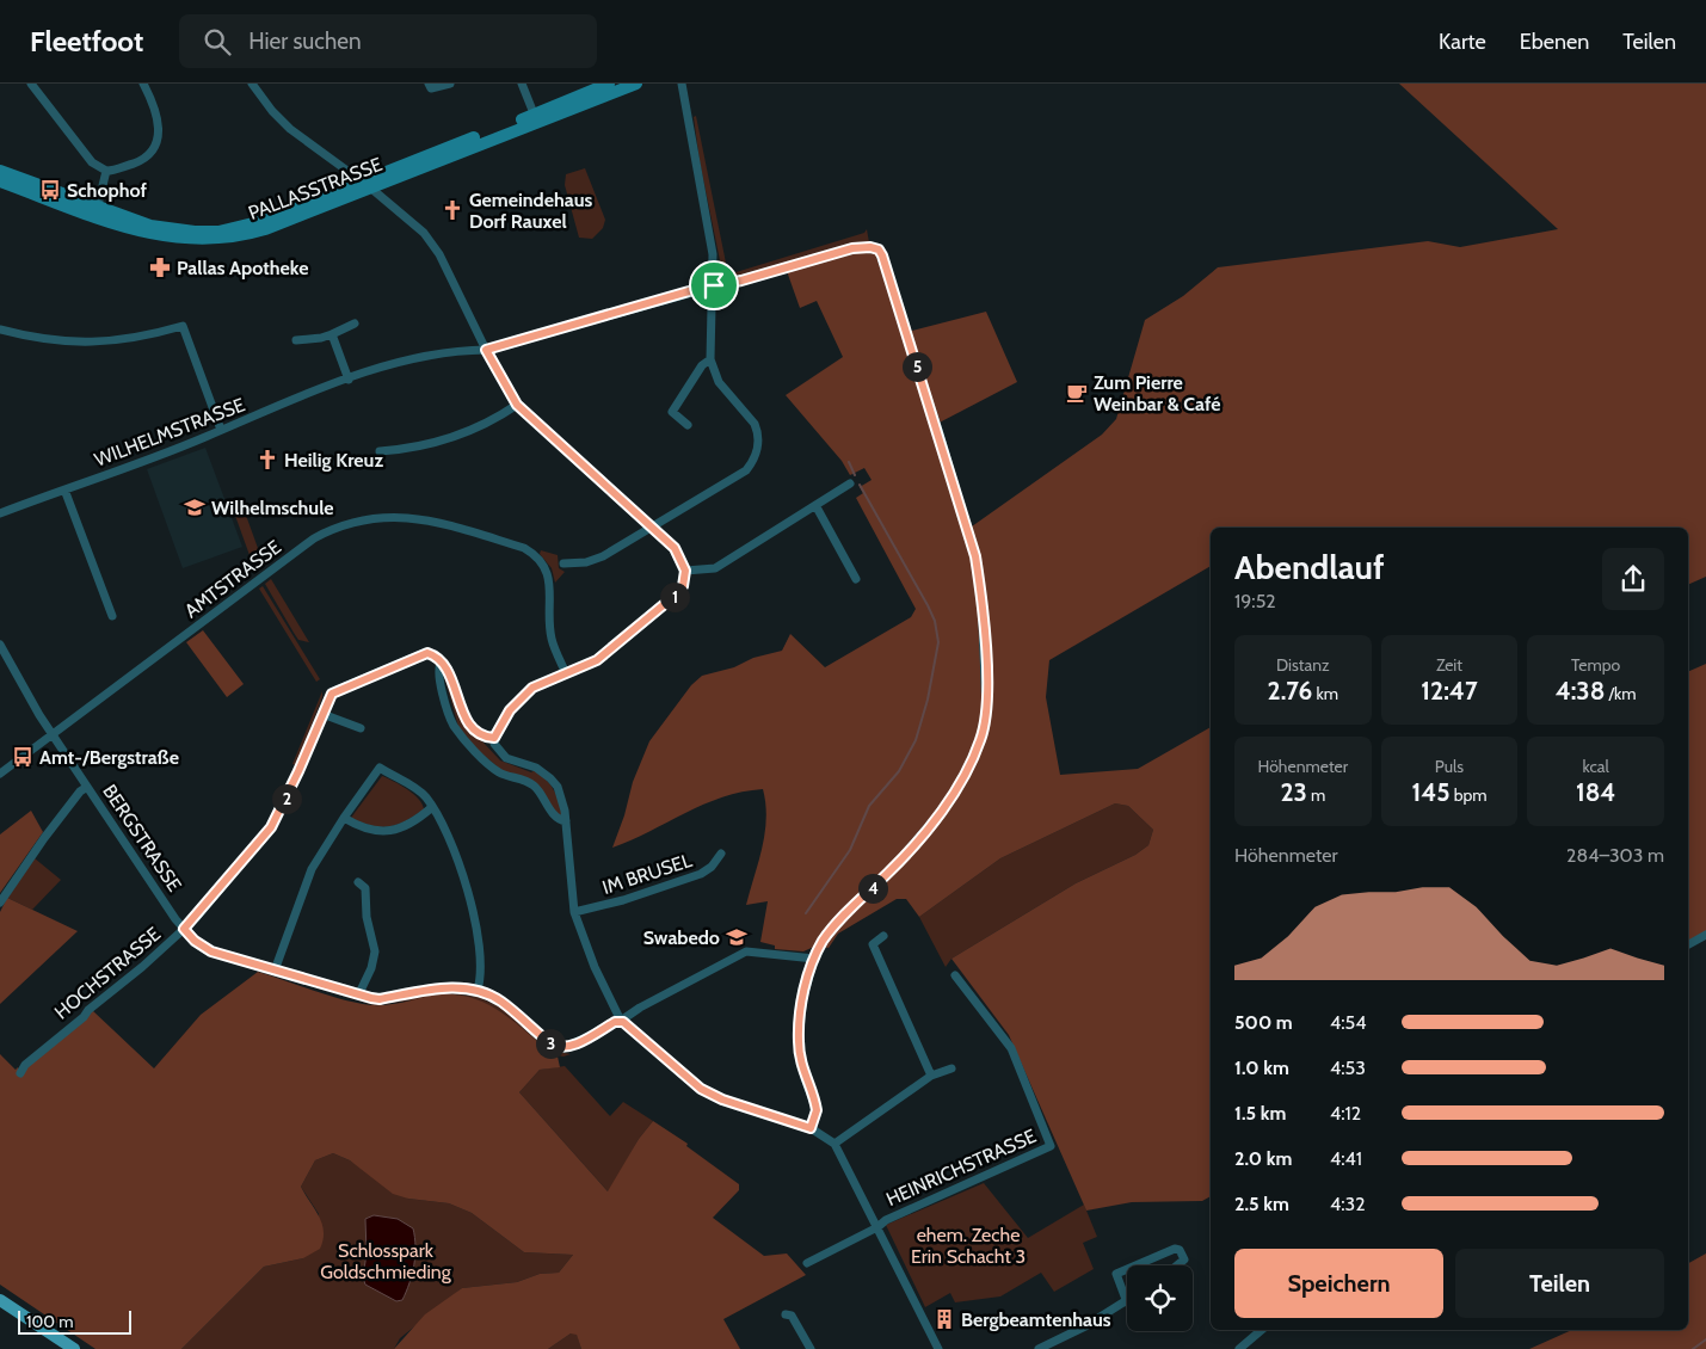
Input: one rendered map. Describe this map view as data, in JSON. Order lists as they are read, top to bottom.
{
  "streets": {
    "main road": ["PALLASSTRASSE"],
    "street": [
      "WILHELMSTRASSE",
      "AMTSTRASSE",
      "BERGSTRASSE",
      "IM BRUSEL",
      "HOCHSTRASSE",
      "HEINRICHSTRASSE"
    ]
  },
  "crossings": [
    ["WILHELMSTRASSE", "BERGSTRASSE"],
    ["AMTSTRASSE", "BERGSTRASSE"],
    ["BERGSTRASSE", "HOCHSTRASSE"]
  ],
  "parks": ["ehem. Zeche Erin Schacht 3", "Schlosspark Goldschmieding"],
  "places": {
    "bus stop": ["Schophof", "Amt-/Bergstraße"],
    "church": ["Gemeindehaus Dorf Rauxel", "Heilig Kreuz"],
    "pharmacy": ["Pallas Apotheke"],
    "cafe": ["Zum Pierre Weinbar & Café"],
    "school or university": ["Wilhelmschule", "Swabedo"],
    "building": ["Bergbeamtenhaus"]
  },
  "scale_bar": "100 m",
  "page": {
    "header": "Fleetfoot",
    "search": "Hier suchen",
    "nav": ["Karte", "Ebenen", "Teilen"],
    "pins": [
      "5",
      "1",
      "2",
      "4",
      "3"
    ],
    "heading": ["Abendlauf", "19:52"],
    "stats": [
      ["Distanz", "2.76 km"],
      ["Zeit", "12:47"],
      ["Tempo", "4:38 /km"],
      ["Höhenmeter", "23 m"],
      ["Puls", "145 bpm"],
      ["kcal", "184"]
    ],
    "chart": ["Höhenmeter", "284–303 m"],
    "list": [
      {
        "name": "500 m",
        "note": "4:54"
      },
      {
        "name": "1.0 km",
        "note": "4:53"
      },
      {
        "name": "1.5 km",
        "note": "4:12"
      },
      {
        "name": "2.0 km",
        "note": "4:41"
      },
      {
        "name": "2.5 km",
        "note": "4:32"
      }
    ],
    "buttons": ["Speichern", "Teilen"],
    "scale": "100 m"
  }
}
